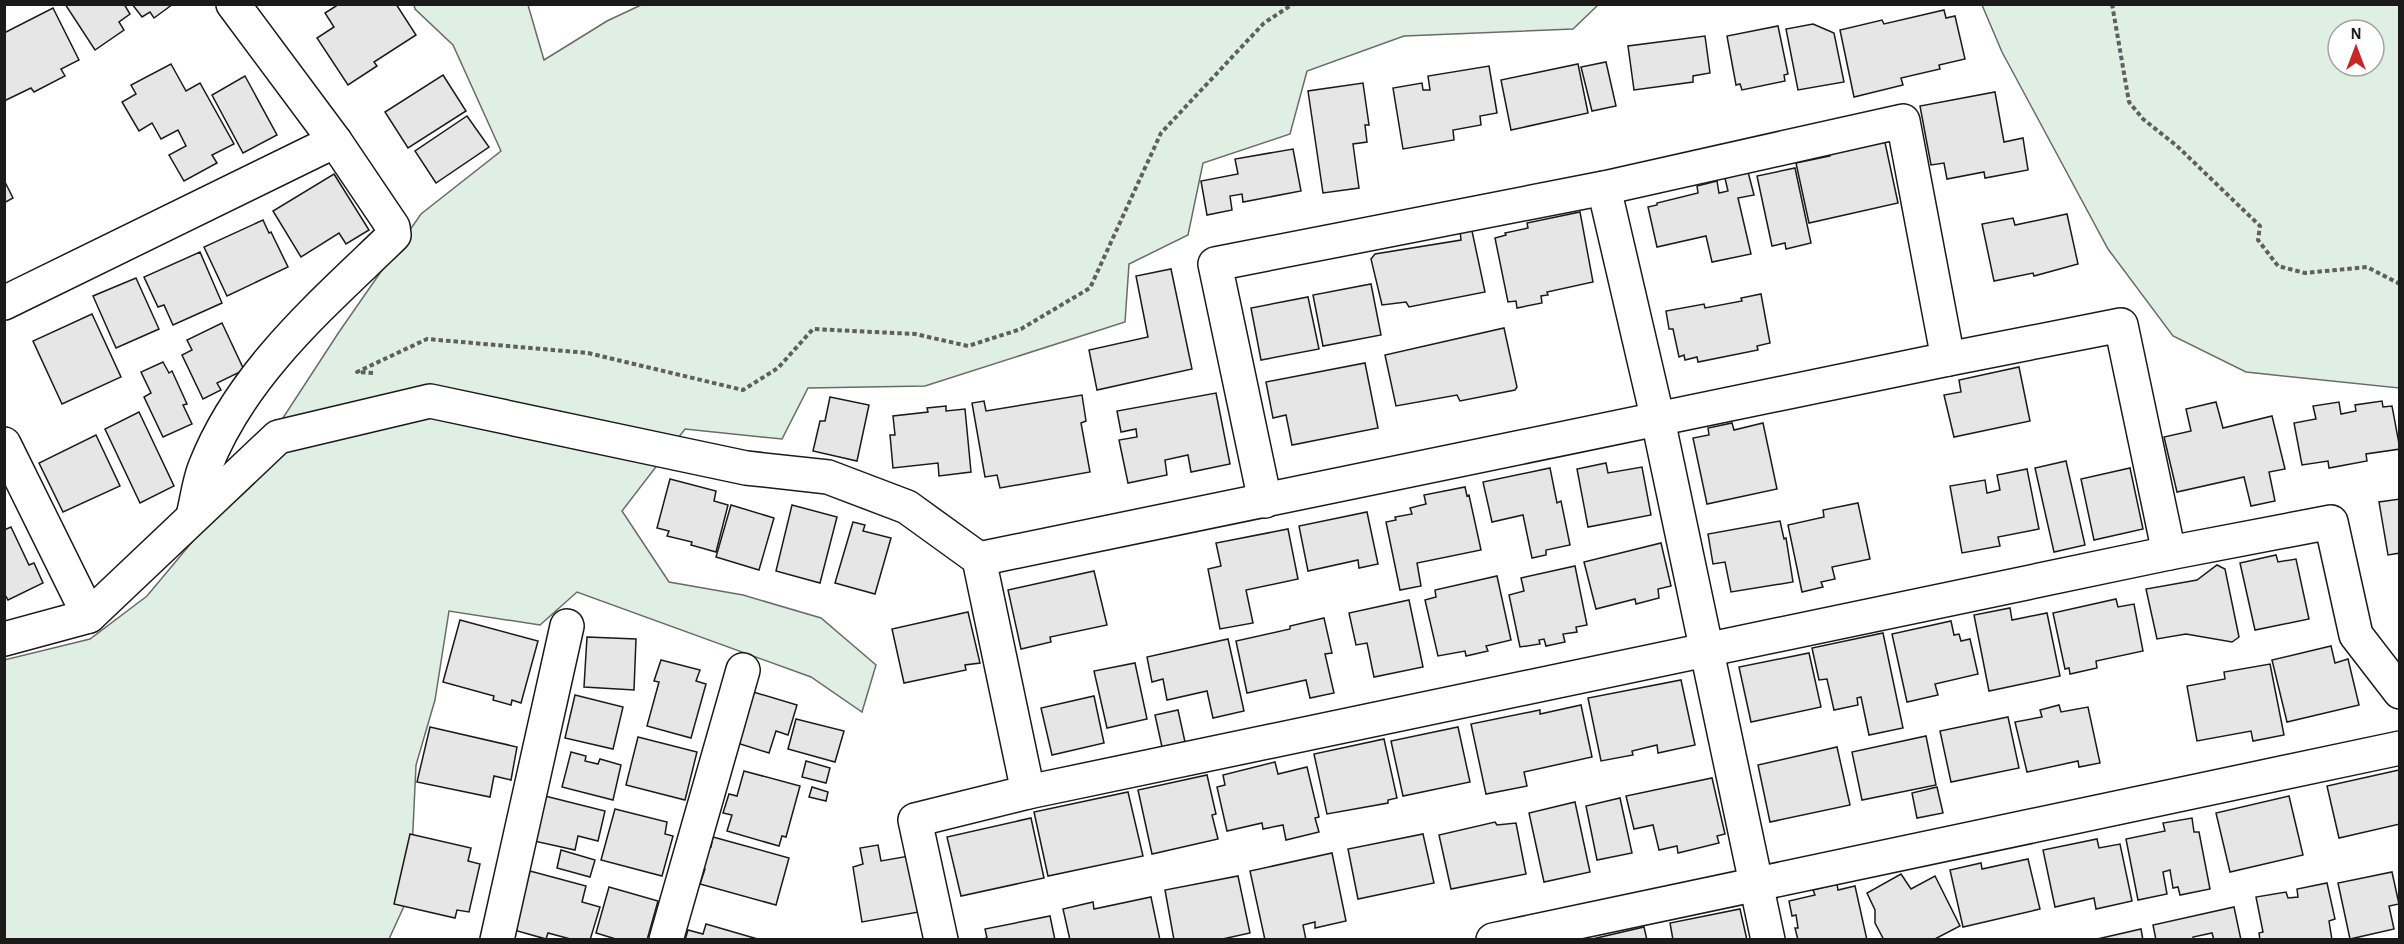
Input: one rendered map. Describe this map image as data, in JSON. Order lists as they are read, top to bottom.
{
  "north": "top"
}
